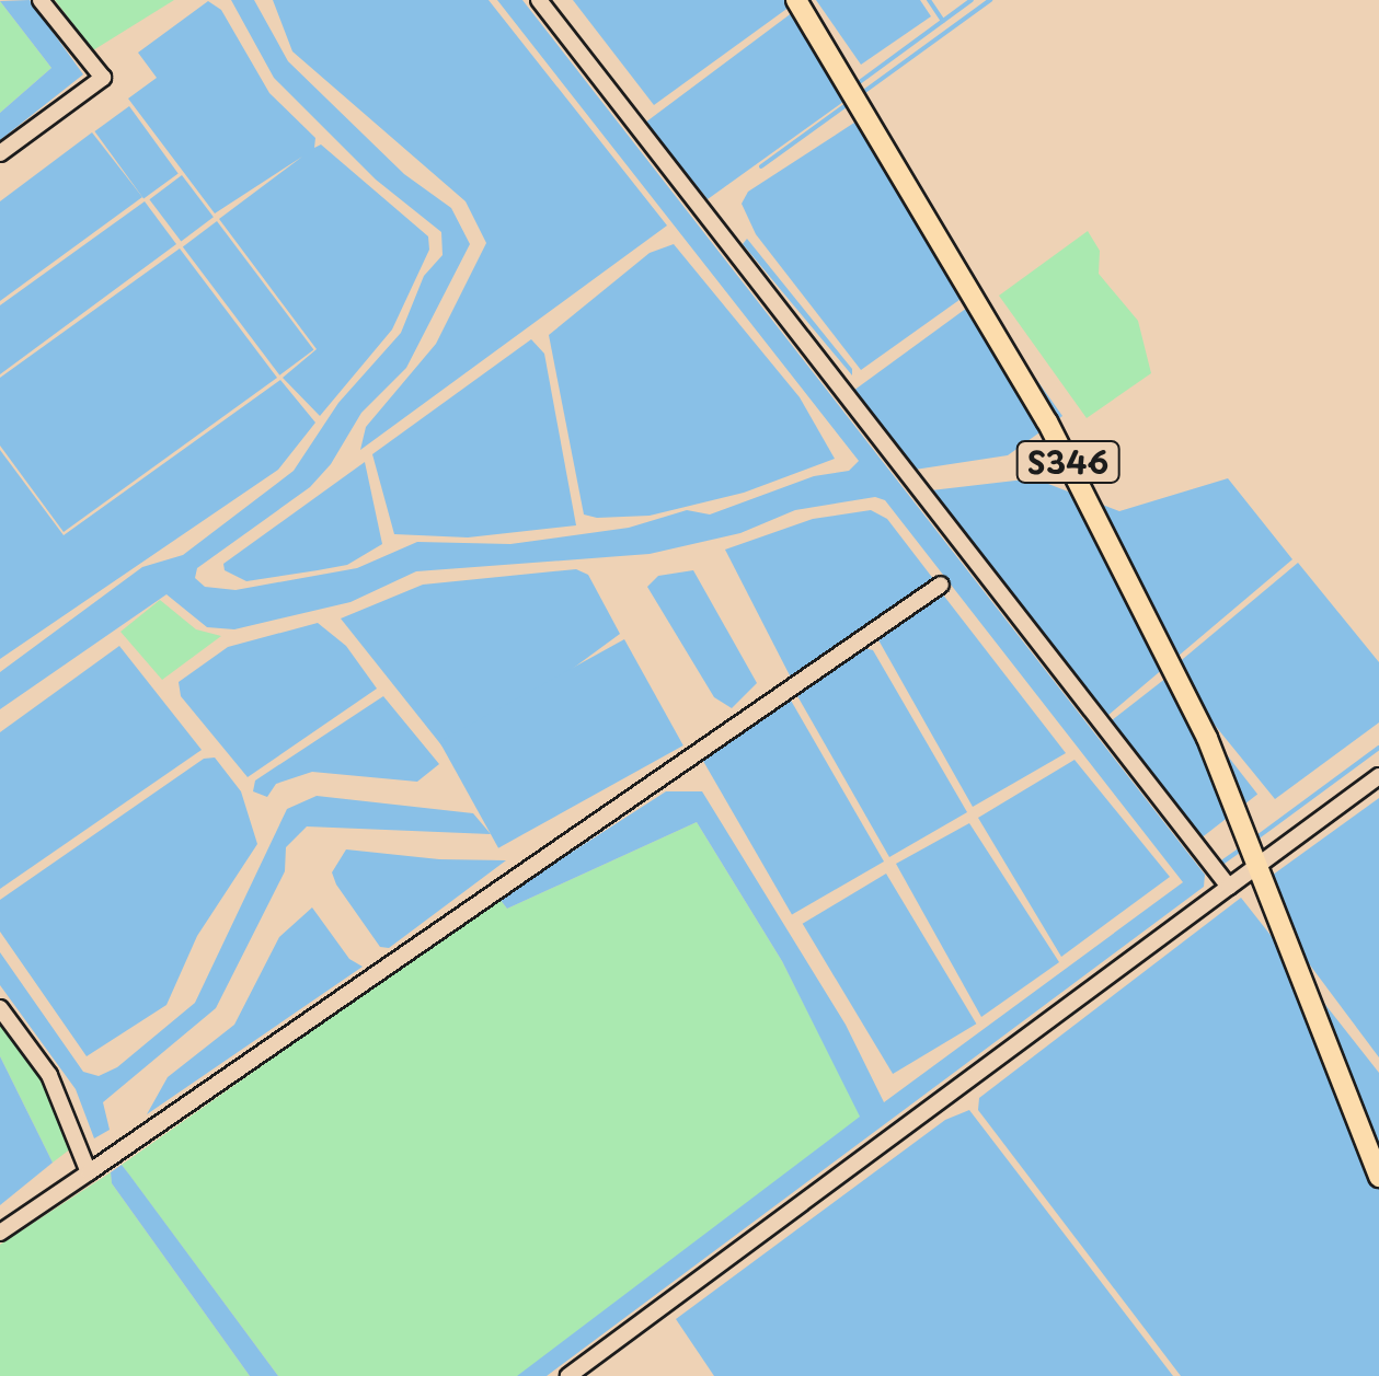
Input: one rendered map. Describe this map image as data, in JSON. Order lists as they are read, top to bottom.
{
  "streets": {
    "main road": ["S346"]
  }
}
